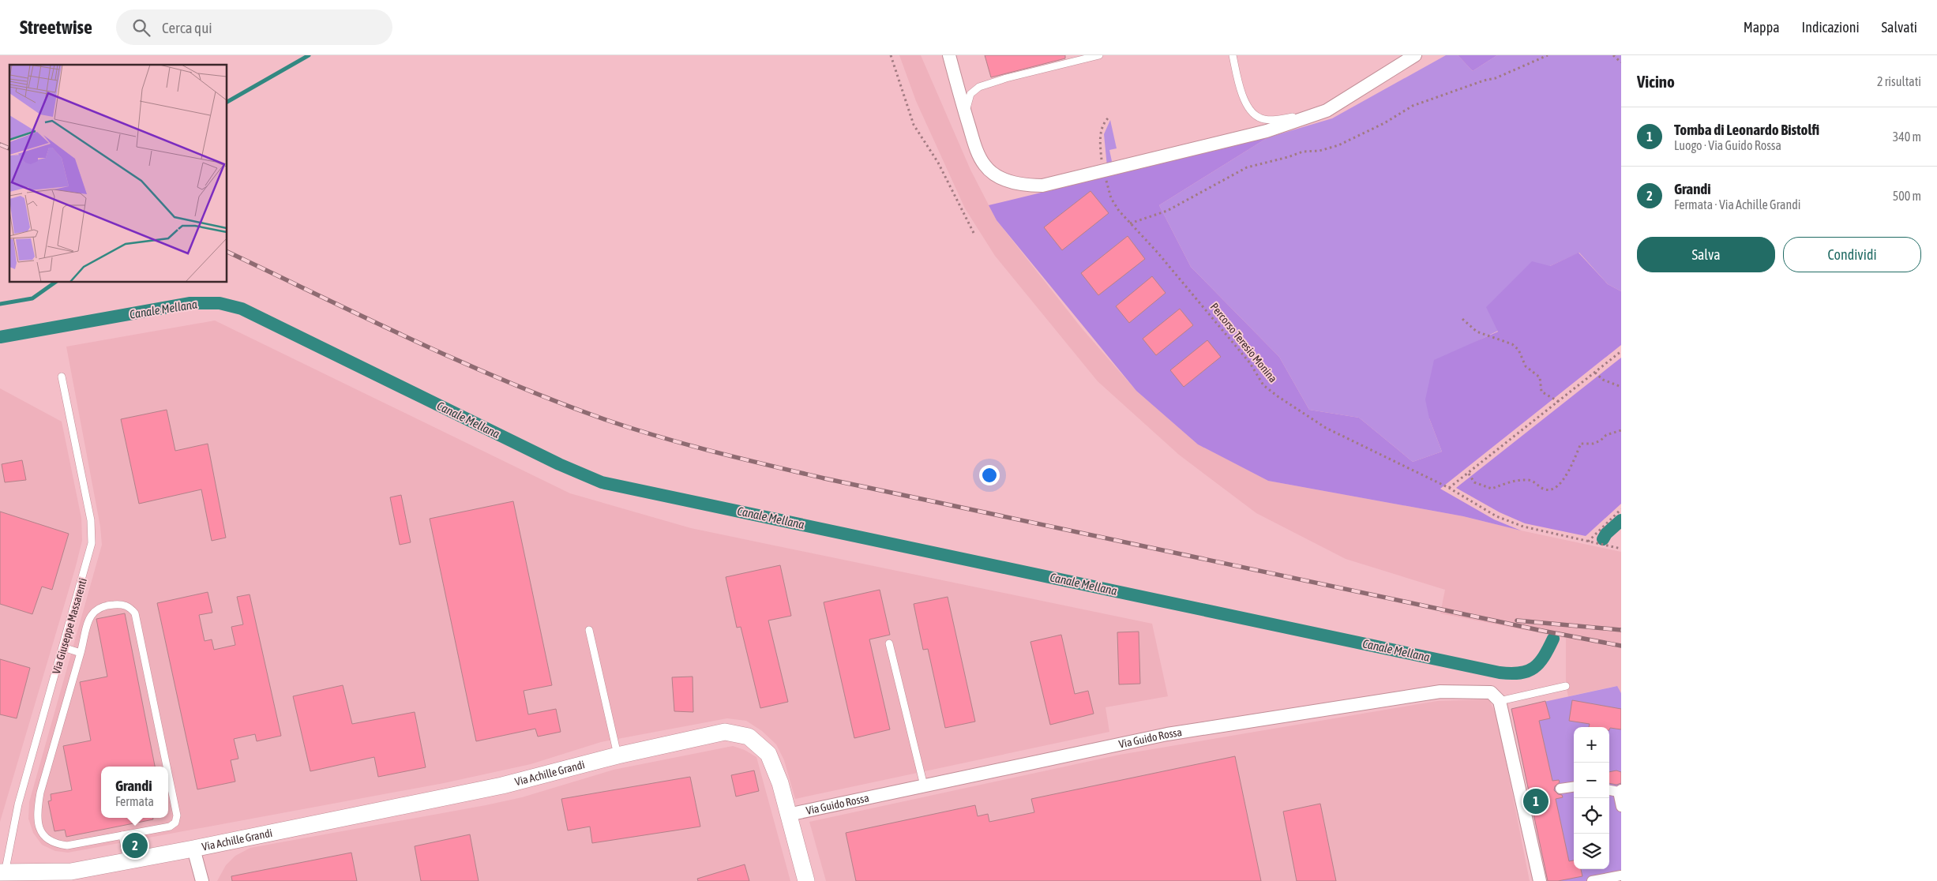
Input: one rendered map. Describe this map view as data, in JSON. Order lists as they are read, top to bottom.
{
  "streets": {
    "street": ["Via Guido Rossa", "Via Achille Grandi"],
    "lane": ["Via Giuseppe Massarenti"],
    "path": ["Percorso Teresio Monina"]
  },
  "crossings": [
    ["Via Giuseppe Massarenti", "Via Achille Grandi"],
    ["Via Guido Rossa", "Via Achille Grandi"]
  ],
  "water": ["Canale Mellana"],
  "page": {
    "header": "Streetwise",
    "search": "Cerca qui",
    "nav": ["Mappa", "Indicazioni", "Salvati"],
    "heading": ["Vicino", "2 risultati"],
    "list": [
      {
        "mark": "1",
        "name": "Tomba di Leonardo Bistolfi",
        "note": "Luogo · Via Guido Rossa",
        "value": "340 m"
      },
      {
        "mark": "2",
        "name": "Grandi",
        "note": "Fermata · Via Achille Grandi",
        "value": "500 m"
      }
    ],
    "buttons": ["Salva", "Condividi"],
    "map_buttons": ["+", "−"],
    "popup": ["Grandi", "Fermata"],
    "pins": ["1", "2"]
  }
}
